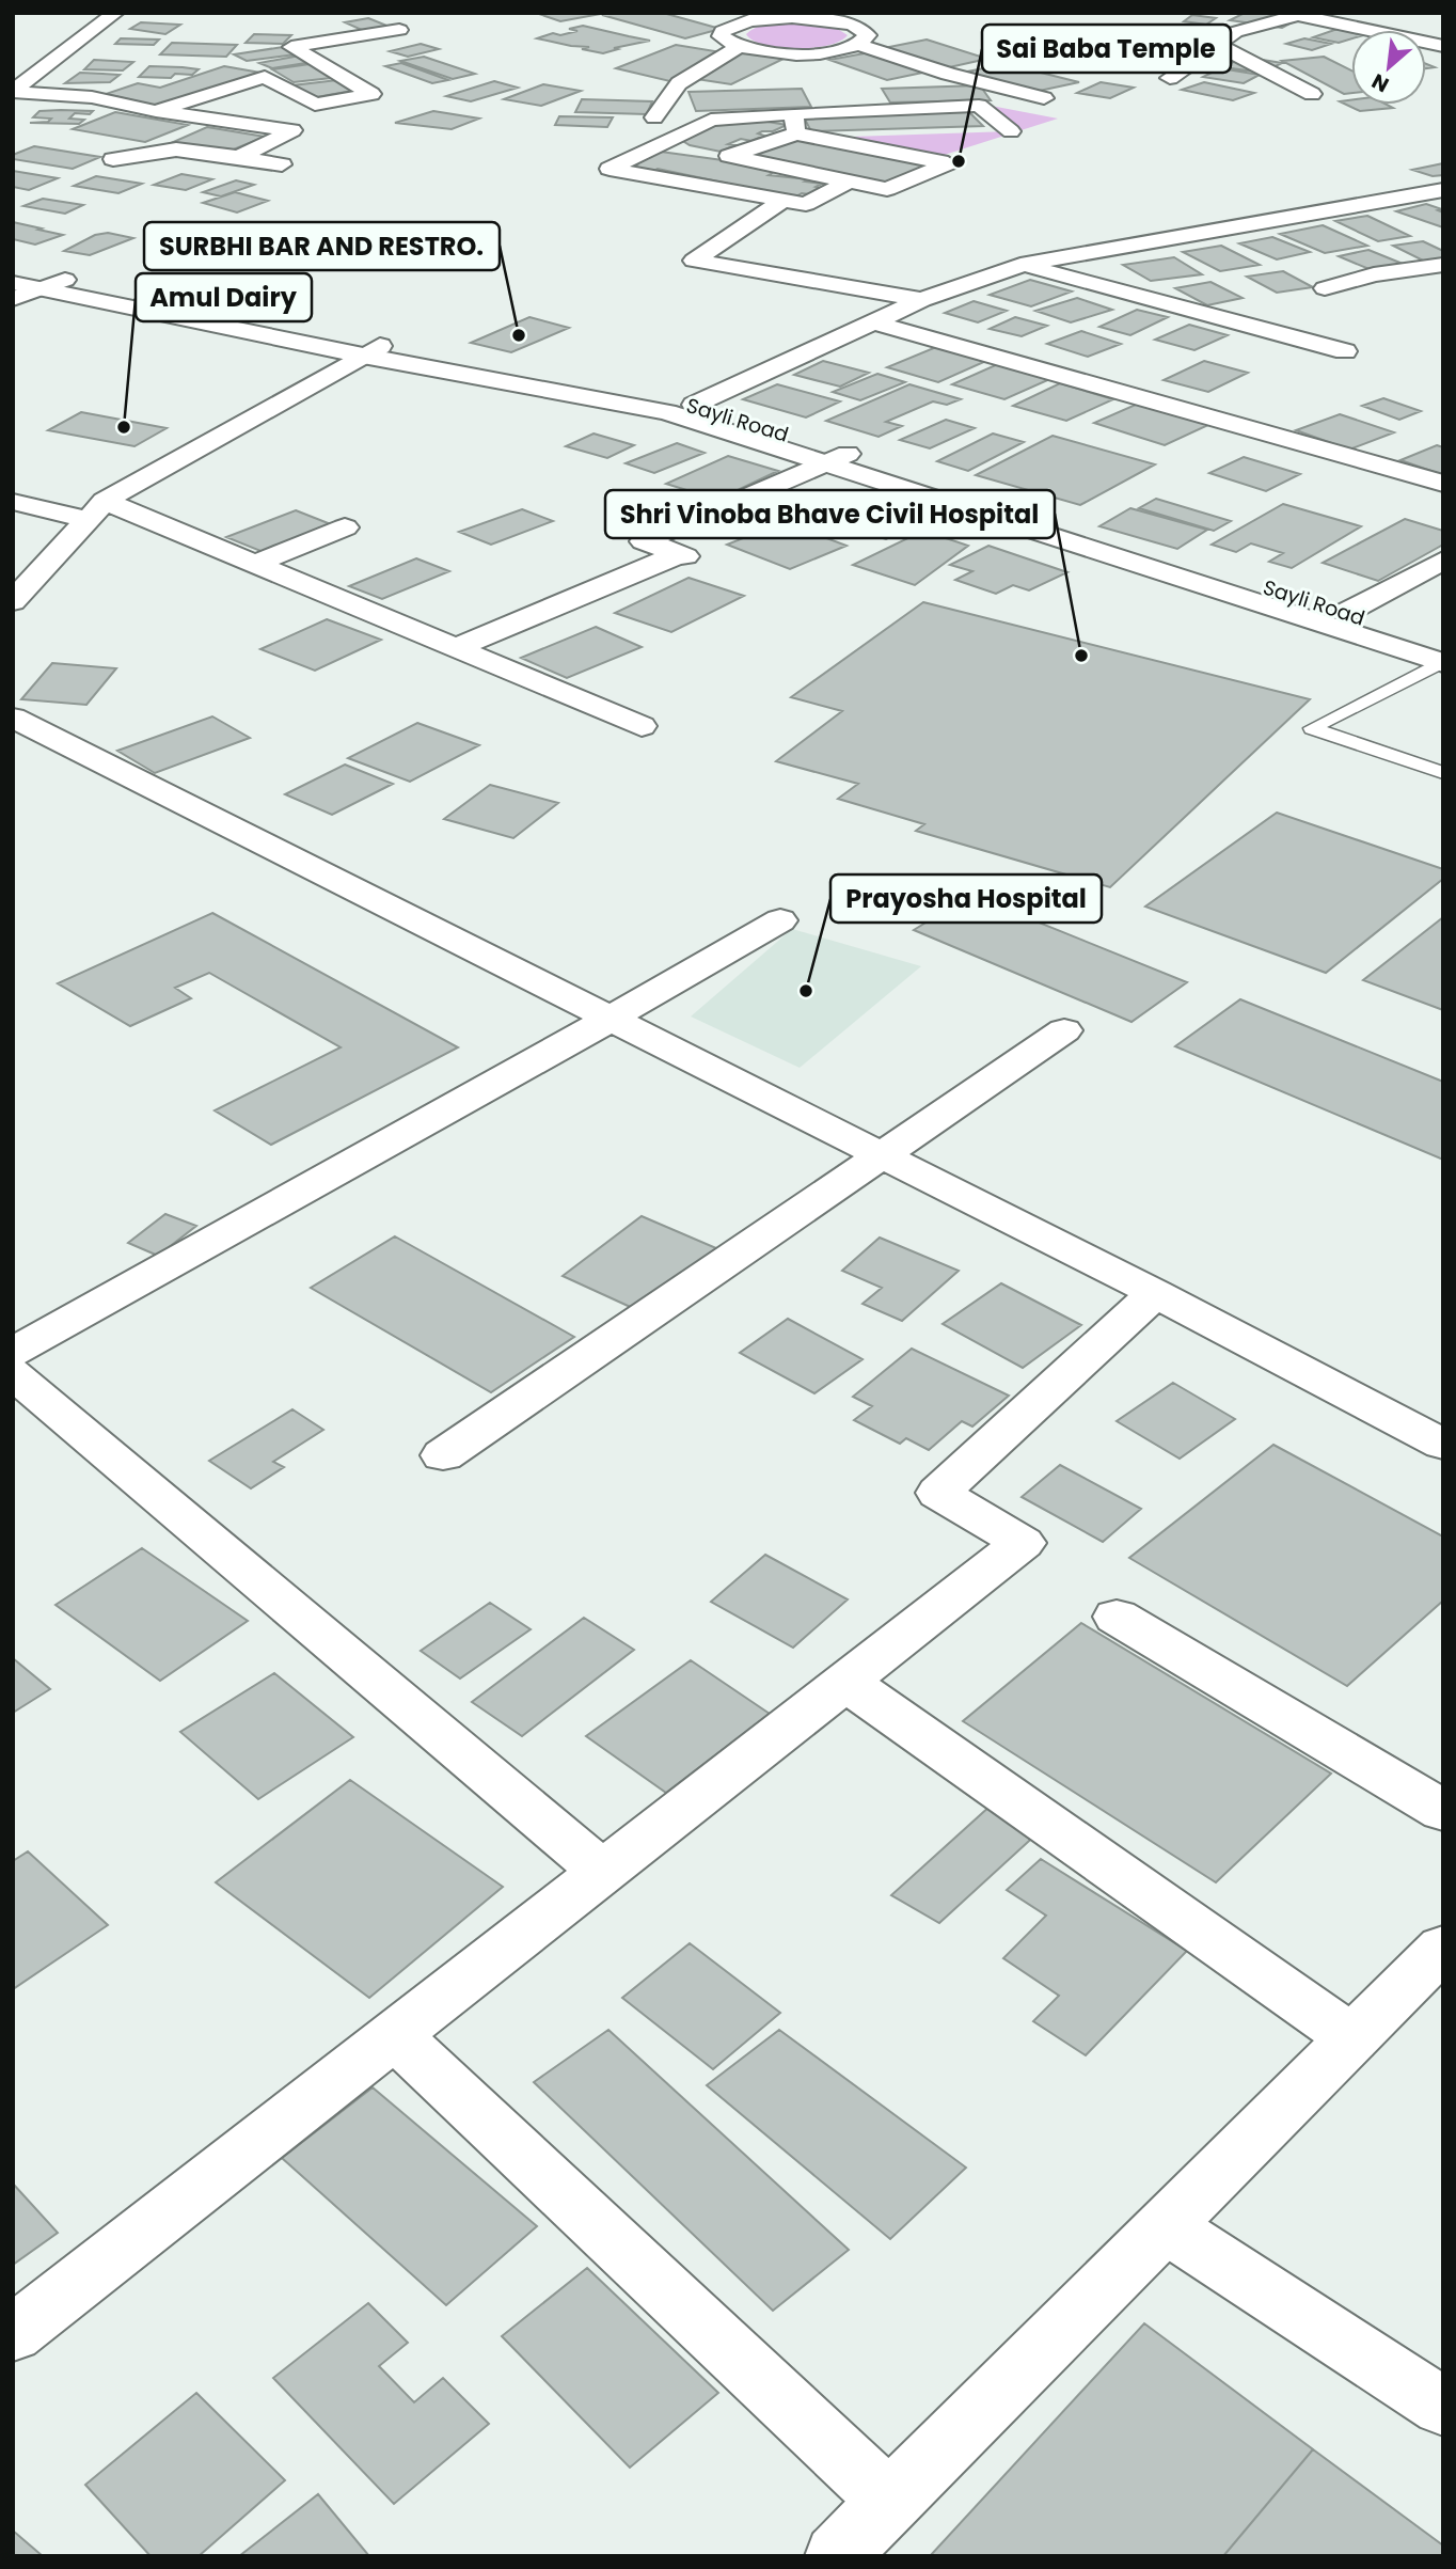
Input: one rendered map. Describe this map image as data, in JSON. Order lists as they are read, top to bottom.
{
  "streets": {
    "street": ["Sayli Road"]
  },
  "places": [
    "Sai Baba Temple",
    "SURBHI BAR AND RESTRO.",
    "Amul Dairy",
    "Shri Vinoba Bhave Civil Hospital",
    "Prayosha Hospital"
  ],
  "north": "bottom left"
}
